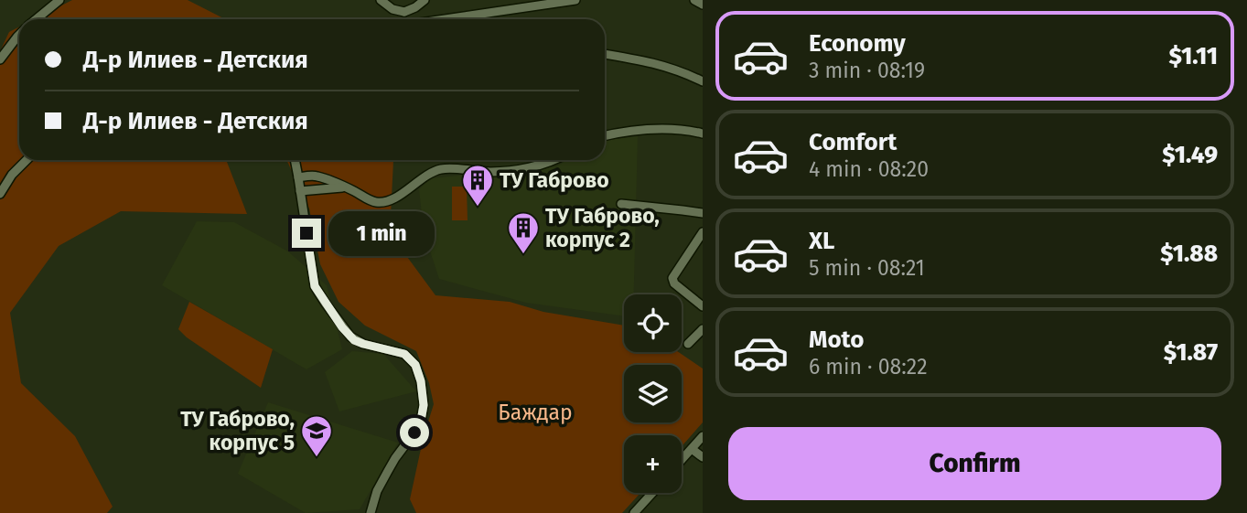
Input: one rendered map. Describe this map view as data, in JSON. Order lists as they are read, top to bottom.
{
  "parks": ["Баждар"],
  "places": {
    "building": ["ТУ Габрово", "ТУ Габрово, корпус 2"],
    "school or university": ["ТУ Габрово, корпус 5"]
  },
  "page": {
    "list": [
      {
        "name": "Economy",
        "note": "3 min · 08:19",
        "value": "$1.11"
      },
      {
        "name": "Comfort",
        "note": "4 min · 08:20",
        "value": "$1.49"
      },
      {
        "name": "XL",
        "note": "5 min · 08:21",
        "value": "$1.88"
      },
      {
        "name": "Moto",
        "note": "6 min · 08:22",
        "value": "$1.87"
      }
    ],
    "banner": ["Д-р Илиев - Детския", "Д-р Илиев - Детския"],
    "bubble": "1 min",
    "map_buttons": "+",
    "buttons": "Confirm"
  }
}
